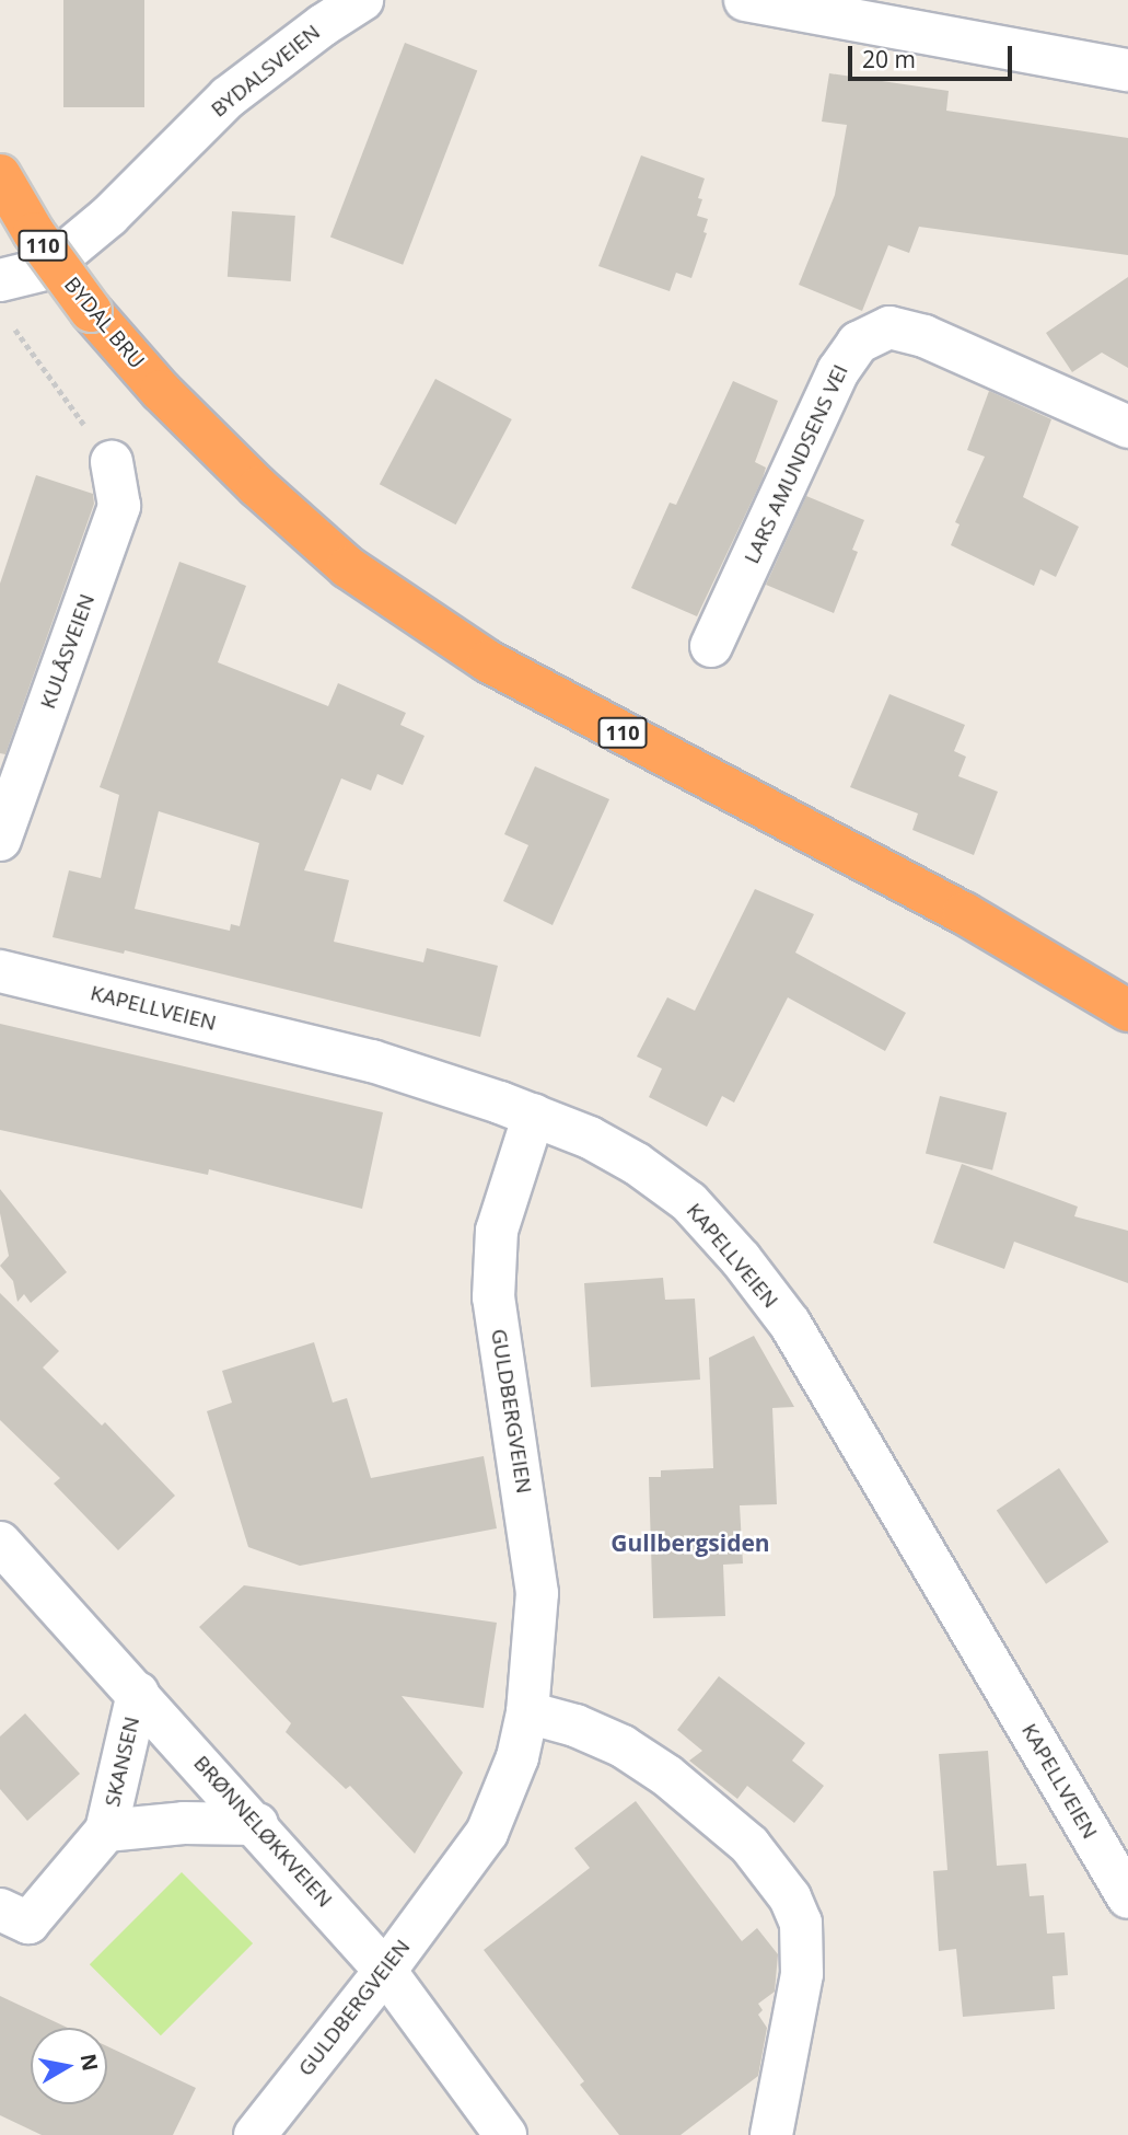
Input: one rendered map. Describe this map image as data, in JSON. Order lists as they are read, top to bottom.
{
  "streets": {
    "highway": ["110", "BYDAL BRU"],
    "street": [
      "BYDALSVEIEN",
      "LARS AMUNDSENS VEI",
      "KULÅSVEIEN",
      "KAPELLVEIEN",
      "GULDBERGVEIEN",
      "SKANSEN",
      "BRØNNELØKKVEIEN"
    ]
  },
  "crossings": [
    ["KAPELLVEIEN", "GULDBERGVEIEN"],
    ["GULDBERGVEIEN", "BRØNNELØKKVEIEN"],
    ["SKANSEN", "BRØNNELØKKVEIEN"]
  ],
  "districts": ["Gullbergsiden"],
  "scale_bar": "20 m",
  "north": "right"
}
